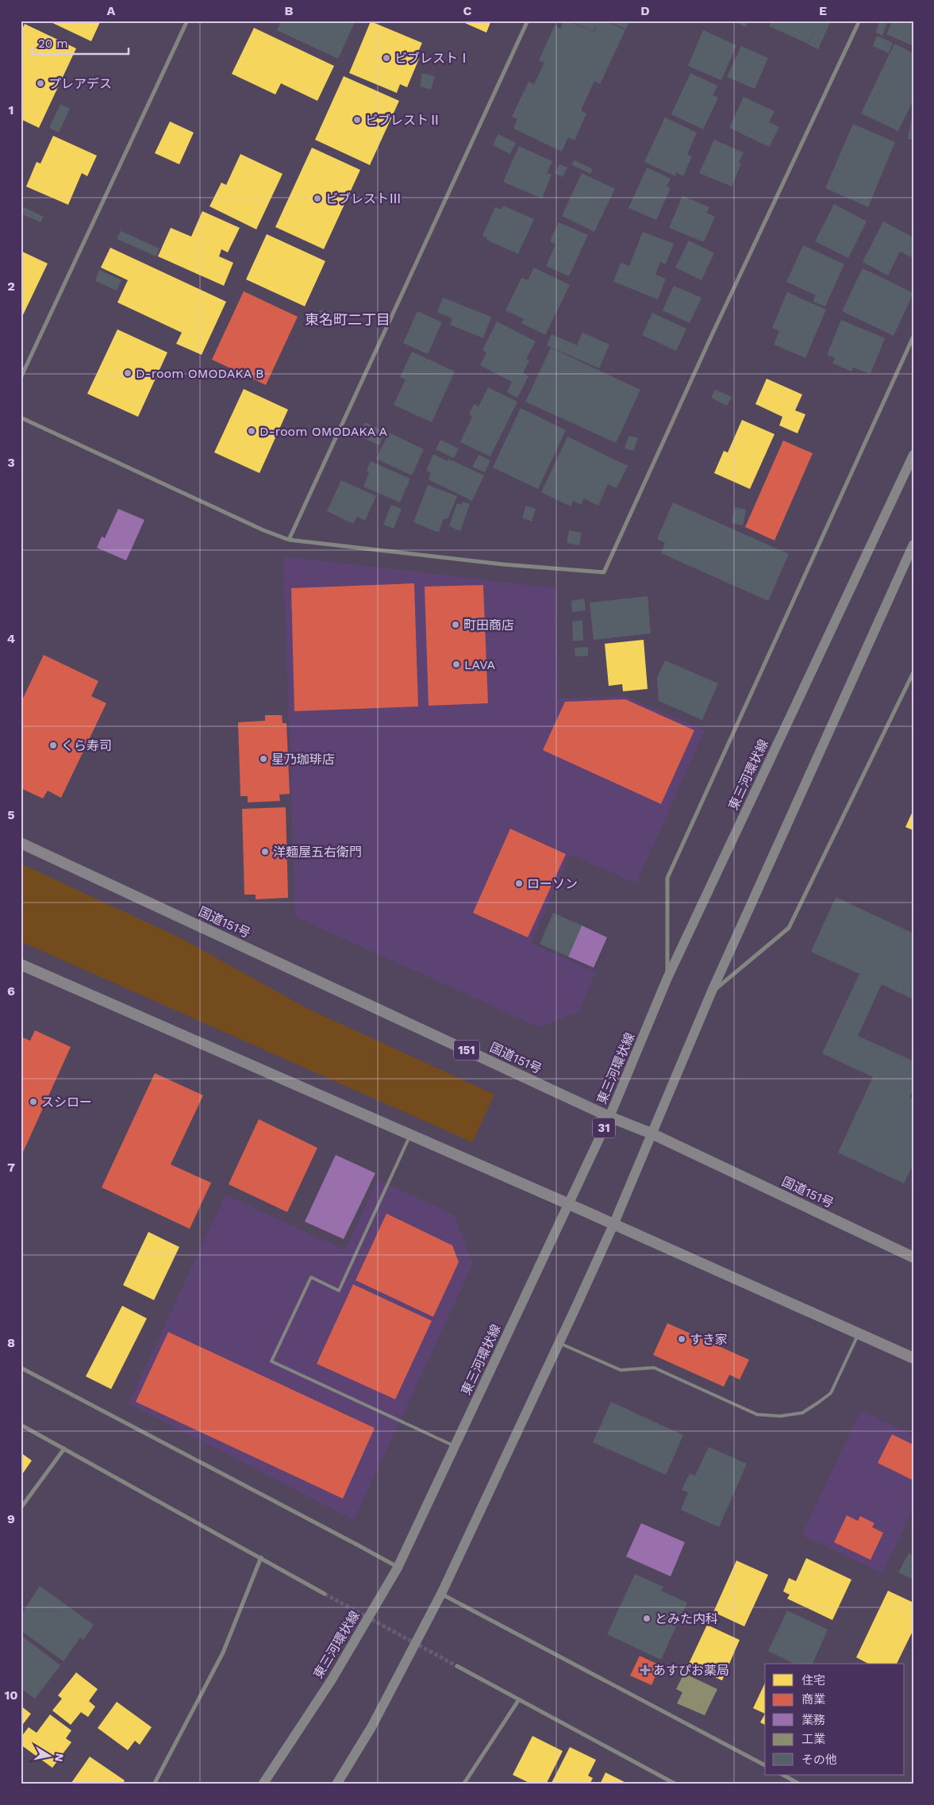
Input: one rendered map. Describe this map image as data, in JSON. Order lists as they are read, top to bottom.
{
  "streets": {
    "highway": ["国道151号", "151"],
    "main road": ["東三河環状線", "31"]
  },
  "crossings": [
    ["東三河環状線", "国道151号"]
  ],
  "districts": ["東名町二丁目"],
  "places": {
    "other": [
      "ビブレストⅠ",
      "プレアデス",
      "ビブレストⅡ",
      "ビブレストⅢ",
      "D-room OMODAKA B",
      "D-room OMODAKA A",
      "町田商店",
      "LAVA",
      "くら寿司",
      "星乃珈琲店",
      "洋麺屋五右衛門",
      "ローソン",
      "スシロー",
      "すき家",
      "とみた内科"
    ],
    "health": ["あすぴお薬局"]
  },
  "legend": [
    "住宅",
    "商業",
    "業務",
    "工業",
    "その他"
  ],
  "scale_bar": "20 m",
  "north": "right",
  "grid": {
    "columns": [
      "A",
      "B",
      "C",
      "D",
      "E"
    ],
    "rows": [
      "1",
      "2",
      "3",
      "4",
      "5",
      "6",
      "7",
      "8",
      "9",
      "10"
    ]
  }
}
